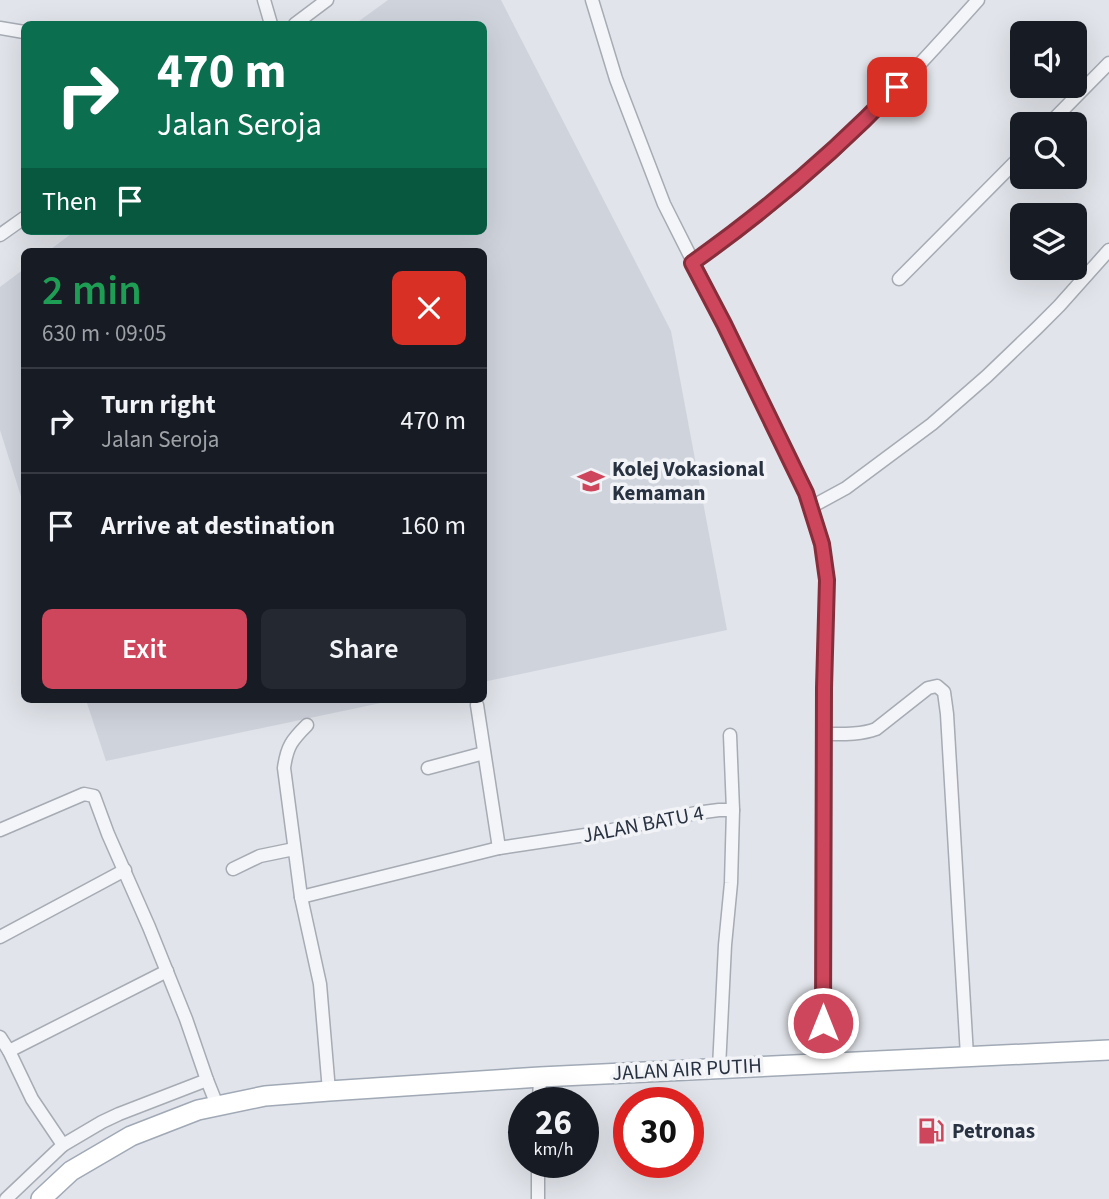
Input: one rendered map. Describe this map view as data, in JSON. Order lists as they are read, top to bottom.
{
  "streets": {
    "main road": ["JALAN AIR PUTIH"],
    "street": ["JALAN BATU 4"]
  },
  "crossings": [
    ["JALAN BATU 4", "JALAN AIR PUTIH"]
  ],
  "places": {
    "school or university": ["Kolej Vokasional Kemaman"],
    "fuel station": ["Petronas"]
  },
  "page": {
    "turn": ["470 m", "Jalan Seroja"],
    "then": "Then",
    "heading": ["2 min", "630 m · 09:05"],
    "list": [
      {
        "name": "Turn right",
        "note": "Jalan Seroja",
        "value": "470 m"
      },
      {
        "name": "Arrive at destination",
        "value": "160 m"
      }
    ],
    "buttons": ["Exit", "Share"],
    "speed": "26 km/h",
    "limit": "30"
  }
}
